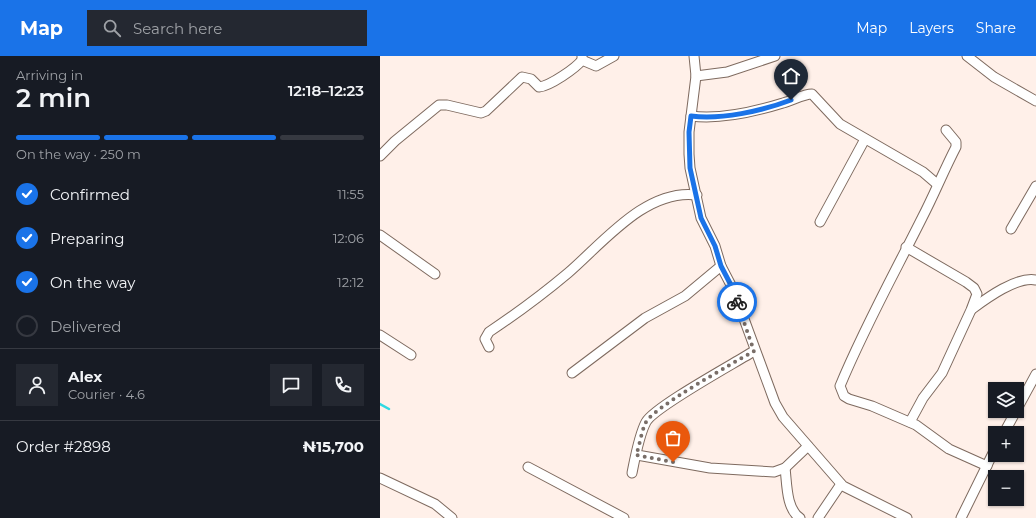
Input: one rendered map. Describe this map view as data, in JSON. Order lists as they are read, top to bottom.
{
  "page": {
    "header": "Map",
    "search": "Search here",
    "nav": ["Map", "Layers", "Share"],
    "heading": ["2 min", "Arriving in", "12:18–12:23"],
    "panel": [
      "Alex",
      "Courier · 4.6",
      "Order #2898",
      "₦15,700"
    ],
    "bar": "On the way · 250 m",
    "list": [
      ["Confirmed", "11:55"],
      ["Preparing", "12:06"],
      ["On the way", "12:12"],
      "Delivered"
    ],
    "map_buttons": ["+", "−"]
  }
}
